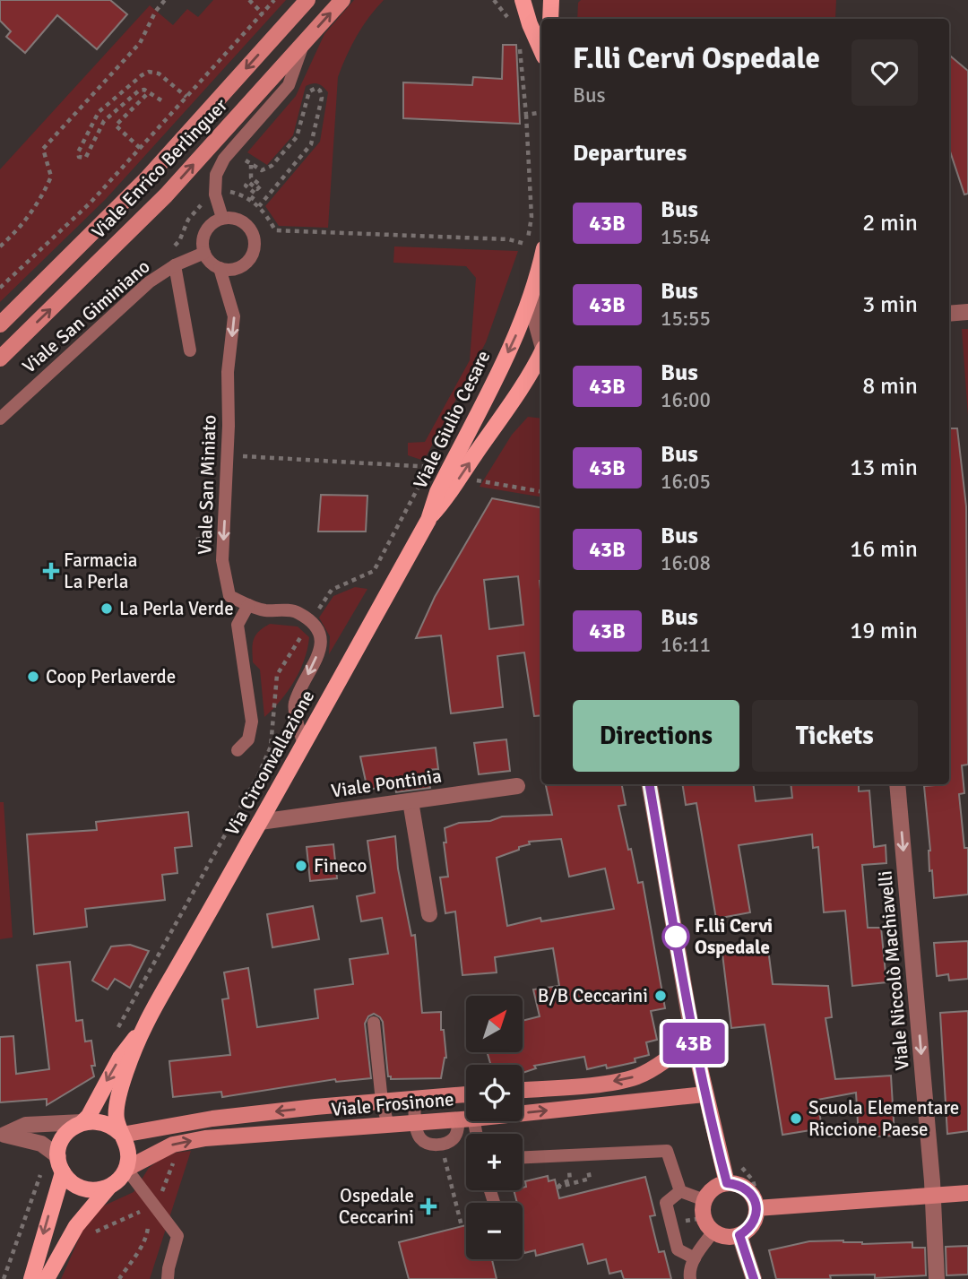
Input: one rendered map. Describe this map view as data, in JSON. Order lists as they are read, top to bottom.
{
  "streets": {
    "main road": ["Viale Giulio Cesare", "Via Circonvallazione"],
    "street": [
      "Viale Enrico Berlinguer",
      "Viale Pontinia",
      "Viale Niccolò Machiavelli",
      "Viale Frosinone"
    ],
    "lane": ["Viale San Giminiano", "Viale San Miniato"]
  },
  "crossings": [
    ["Viale San Giminiano", "Viale San Miniato"],
    ["Viale Giulio Cesare", "Via Circonvallazione"],
    ["Via Circonvallazione", "Viale Pontinia"],
    ["Via Circonvallazione", "Viale Frosinone"]
  ],
  "one_way": ["Viale San Miniato", "Viale Niccolò Machiavelli"],
  "places": {
    "health": ["Farmacia La Perla", "Ospedale Ceccarini"],
    "other": [
      "La Perla Verde",
      "Coop Perlaverde",
      "Fineco",
      "F.lli Cervi Ospedale",
      "B/B Ceccarini",
      "Scuola Elementare Riccione Paese"
    ]
  },
  "lines": ["bus line 43B"],
  "north": "top right",
  "page": {
    "on_map": "43B",
    "heading": [
      ["F.lli Cervi Ospedale", "Bus"],
      "Departures"
    ],
    "list": [
      {
        "mark": "43B",
        "name": "Bus",
        "note": "15:54",
        "value": "2 min"
      },
      {
        "mark": "43B",
        "name": "Bus",
        "note": "15:55",
        "value": "3 min"
      },
      {
        "mark": "43B",
        "name": "Bus",
        "note": "16:00",
        "value": "8 min"
      },
      {
        "mark": "43B",
        "name": "Bus",
        "note": "16:05",
        "value": "13 min"
      },
      {
        "mark": "43B",
        "name": "Bus",
        "note": "16:08",
        "value": "16 min"
      },
      {
        "mark": "43B",
        "name": "Bus",
        "note": "16:11",
        "value": "19 min"
      }
    ],
    "buttons": ["Directions", "Tickets"],
    "map_buttons": ["+", "−"]
  }
}
